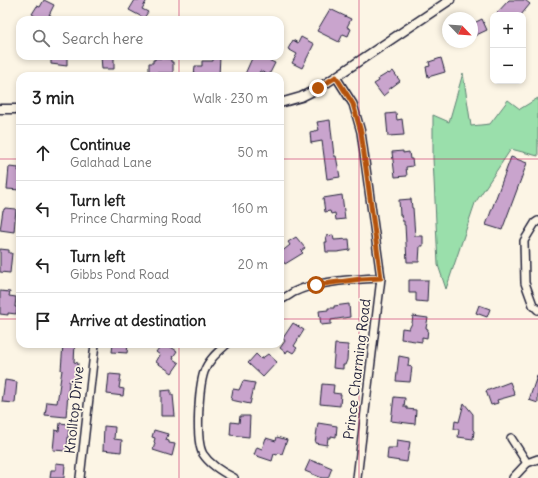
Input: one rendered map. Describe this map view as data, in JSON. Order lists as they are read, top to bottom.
{
  "streets": {
    "street": ["Prince Charming Road", "Knolltop Drive"]
  },
  "north": "bottom right",
  "page": {
    "map_buttons": ["+", "−"],
    "search": "Search here",
    "heading": ["3 min", "Walk · 230 m"],
    "list": [
      ["Continue", "Galahad Lane", "50 m"],
      ["Turn left", "Prince Charming Road", "160 m"],
      ["Turn left", "Gibbs Pond Road", "20 m"],
      "Arrive at destination"
    ]
  }
}
